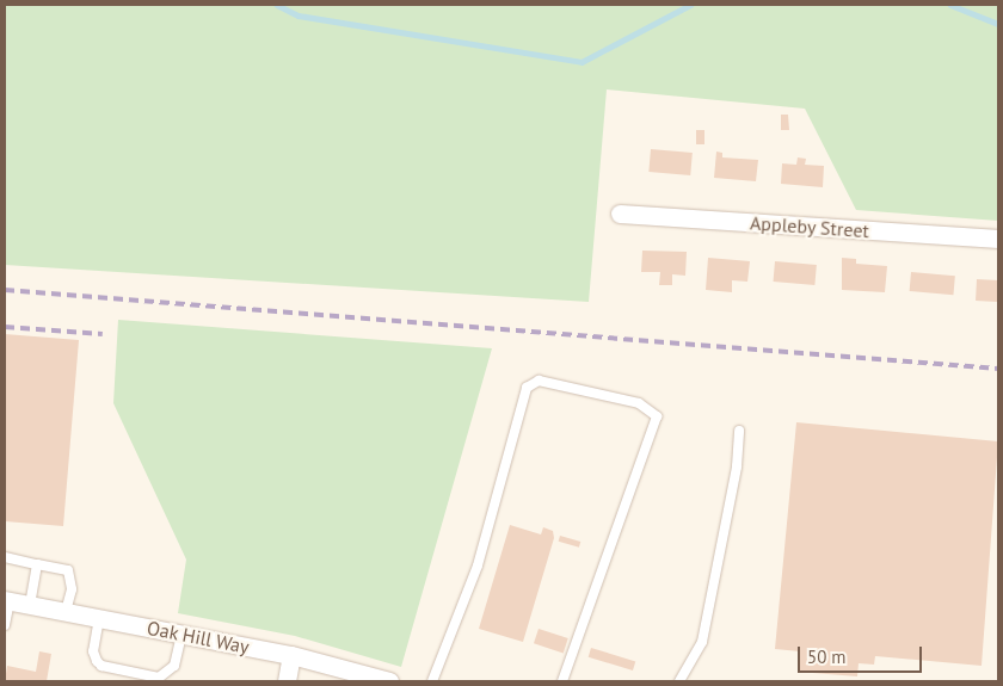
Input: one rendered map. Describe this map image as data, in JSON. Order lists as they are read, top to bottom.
{
  "streets": {
    "street": ["Appleby Street", "Oak Hill Way"]
  },
  "scale_bar": "50 m"
}
